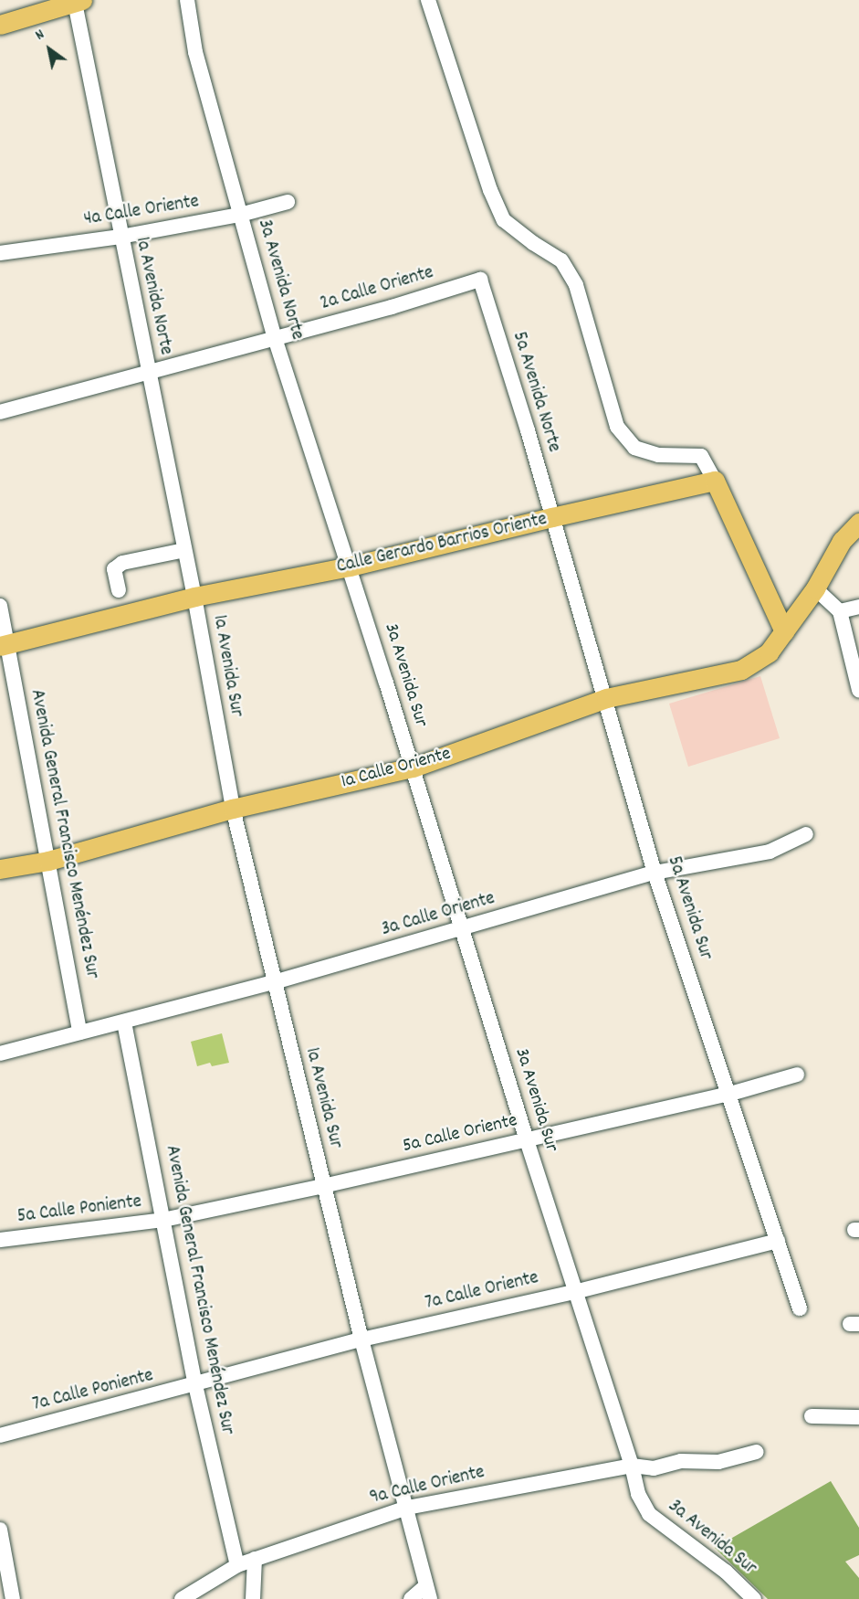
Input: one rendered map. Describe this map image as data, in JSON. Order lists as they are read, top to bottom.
{
  "streets": {
    "main road": ["Calle Gerardo Barrios Oriente", "1a Calle Oriente"],
    "street": [
      "4a Calle Oriente",
      "3a Avenida Norte",
      "2a Calle Oriente",
      "1a Avenida Norte",
      "5a Avenida Norte",
      "1a Avenida Sur",
      "3a Avenida Sur",
      "Avenida General Francisco Menéndez Sur",
      "5a Avenida Sur",
      "3a Calle Oriente",
      "5a Calle Oriente",
      "5a Calle Poniente",
      "7a Calle Oriente",
      "7a Calle Poniente",
      "9a Calle Oriente"
    ]
  },
  "crossings": [
    ["4a Calle Oriente", "3a Avenida Norte"],
    ["4a Calle Oriente", "1a Avenida Norte"],
    ["3a Avenida Norte", "2a Calle Oriente"],
    ["3a Avenida Norte", "Calle Gerardo Barrios Oriente"],
    ["3a Avenida Norte", "3a Avenida Sur"],
    ["2a Calle Oriente", "1a Avenida Norte"],
    ["2a Calle Oriente", "5a Avenida Norte"],
    ["1a Avenida Norte", "Calle Gerardo Barrios Oriente"],
    ["1a Avenida Norte", "1a Avenida Sur"],
    ["5a Avenida Norte", "Calle Gerardo Barrios Oriente"],
    ["5a Avenida Norte", "5a Avenida Sur"],
    ["Calle Gerardo Barrios Oriente", "1a Avenida Sur"],
    ["Calle Gerardo Barrios Oriente", "3a Avenida Sur"],
    ["Calle Gerardo Barrios Oriente", "Avenida General Francisco Menéndez Sur"],
    ["Calle Gerardo Barrios Oriente", "5a Avenida Sur"],
    ["1a Avenida Sur", "1a Calle Oriente"],
    ["1a Avenida Sur", "3a Calle Oriente"],
    ["1a Avenida Sur", "5a Calle Oriente"],
    ["1a Avenida Sur", "7a Calle Oriente"],
    ["1a Avenida Sur", "9a Calle Oriente"],
    ["3a Avenida Sur", "1a Calle Oriente"],
    ["3a Avenida Sur", "3a Calle Oriente"],
    ["3a Avenida Sur", "5a Calle Oriente"],
    ["3a Avenida Sur", "7a Calle Oriente"],
    ["3a Avenida Sur", "9a Calle Oriente"],
    ["1a Calle Oriente", "Avenida General Francisco Menéndez Sur"],
    ["1a Calle Oriente", "5a Avenida Sur"],
    ["Avenida General Francisco Menéndez Sur", "3a Calle Oriente"],
    ["Avenida General Francisco Menéndez Sur", "5a Calle Oriente"],
    ["Avenida General Francisco Menéndez Sur", "5a Calle Poniente"],
    ["Avenida General Francisco Menéndez Sur", "7a Calle Oriente"],
    ["Avenida General Francisco Menéndez Sur", "7a Calle Poniente"],
    ["Avenida General Francisco Menéndez Sur", "9a Calle Oriente"],
    ["5a Avenida Sur", "3a Calle Oriente"],
    ["5a Avenida Sur", "5a Calle Oriente"],
    ["5a Avenida Sur", "7a Calle Oriente"],
    ["5a Calle Oriente", "5a Calle Poniente"],
    ["7a Calle Oriente", "7a Calle Poniente"]
  ],
  "north": "top left"
}
